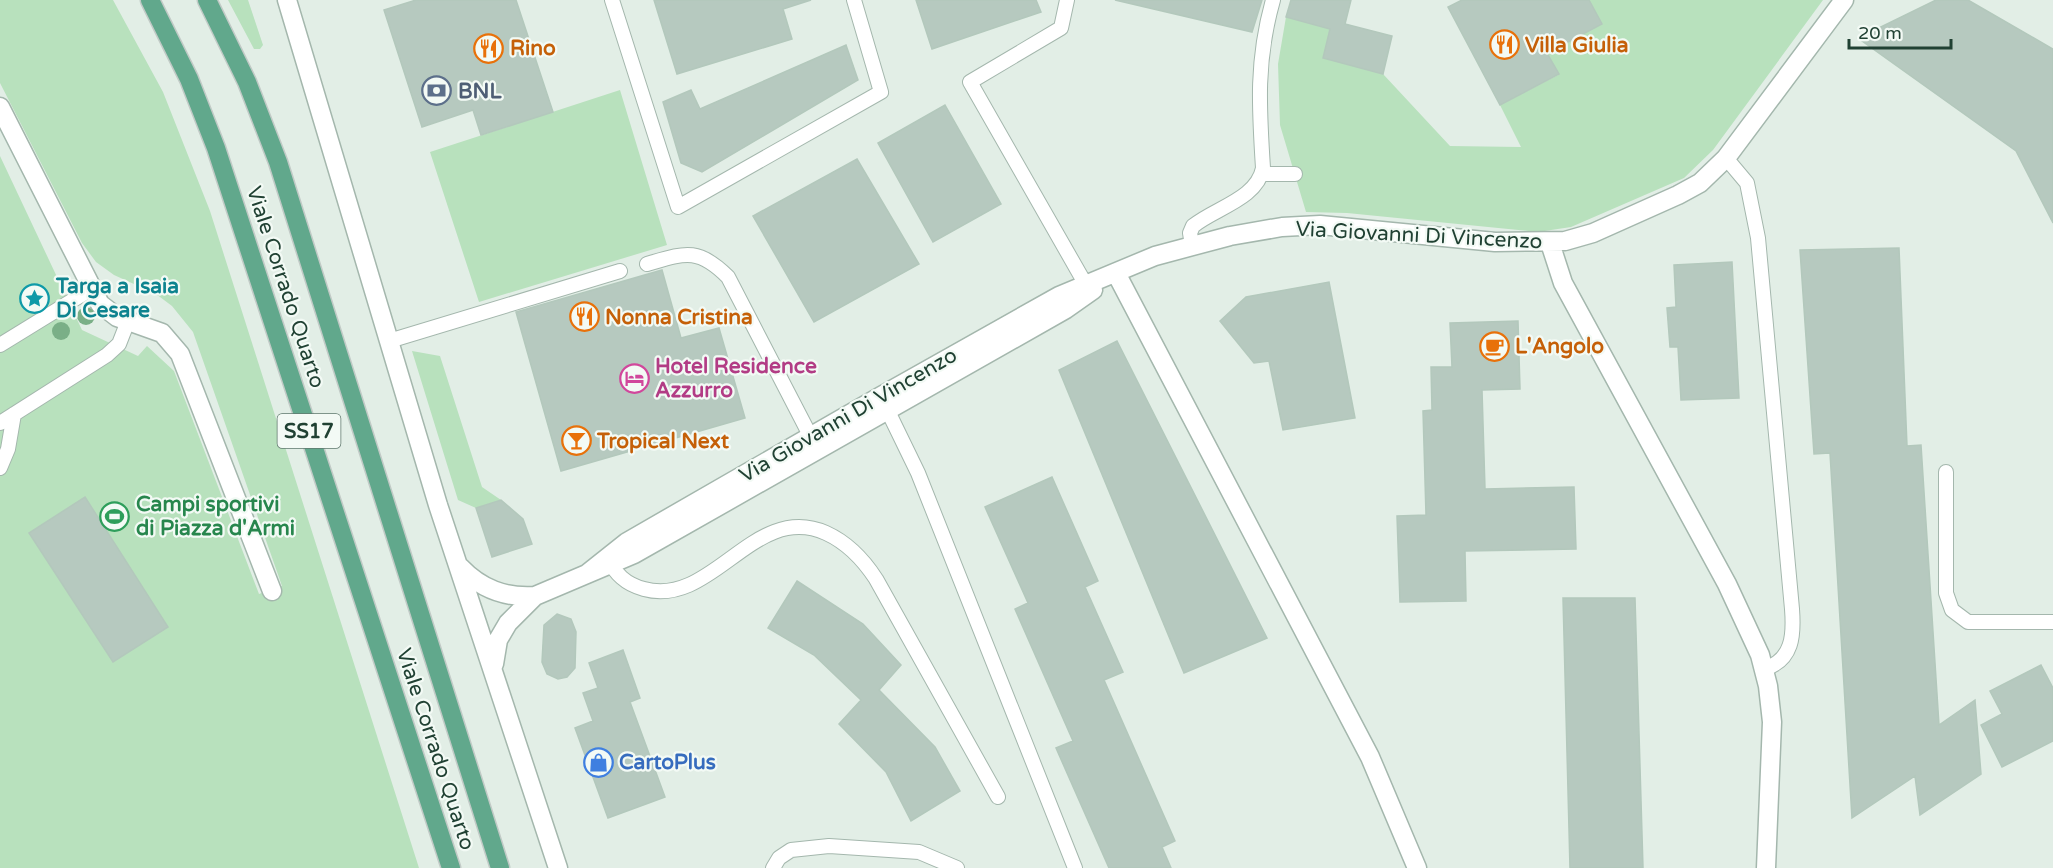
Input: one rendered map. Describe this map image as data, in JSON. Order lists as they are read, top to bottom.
{
  "streets": {
    "main road": ["Viale Corrado Quarto", "SS17"],
    "street": ["Via Giovanni Di Vincenzo"]
  },
  "places": {
    "restaurant": ["Villa Giulia", "Rino", "Nonna Cristina"],
    "bank": ["BNL"],
    "place": ["Targa a Isaia Di Cesare"],
    "cafe": ["L'Angolo"],
    "hotel": ["Hotel Residence Azzurro"],
    "bar": ["Tropical Next"],
    "sports": ["Campi sportivi di Piazza d'Armi"],
    "shop": ["CartoPlus"]
  },
  "scale_bar": "20 m"
}
